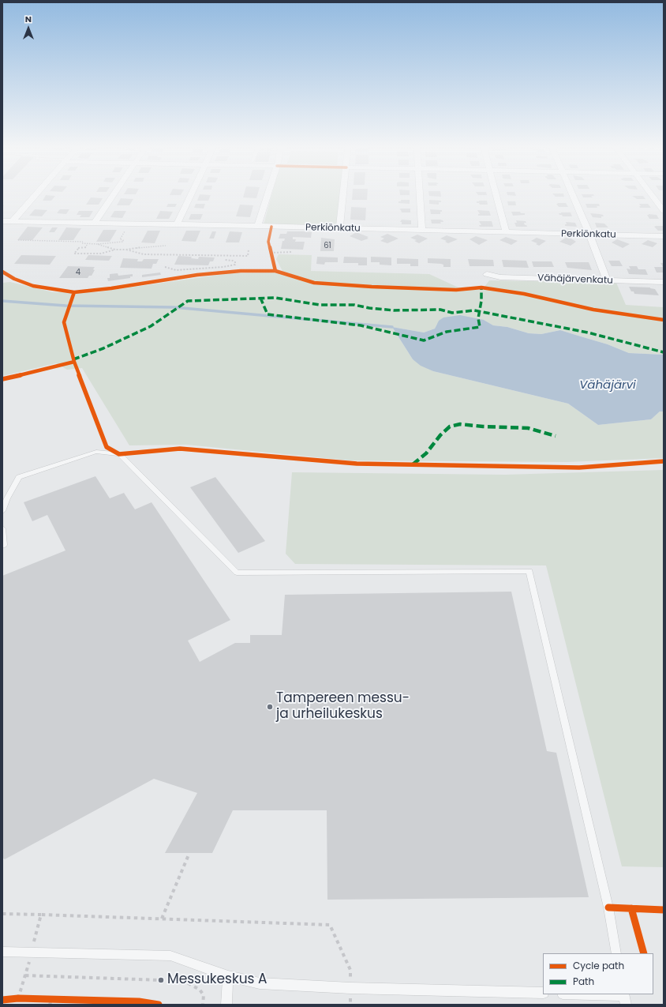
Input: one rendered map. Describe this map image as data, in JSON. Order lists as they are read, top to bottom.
{
  "streets": {
    "street": ["Perkiönkatu", "Vähäjärvenkatu"]
  },
  "water": ["Vähäjärvi"],
  "places": ["Tampereen messu- ja urheilukeskus", "Messukeskus A"],
  "house_numbers": ["61", "4"],
  "legend": ["Cycle path", "Path"],
  "north": "top"
}
